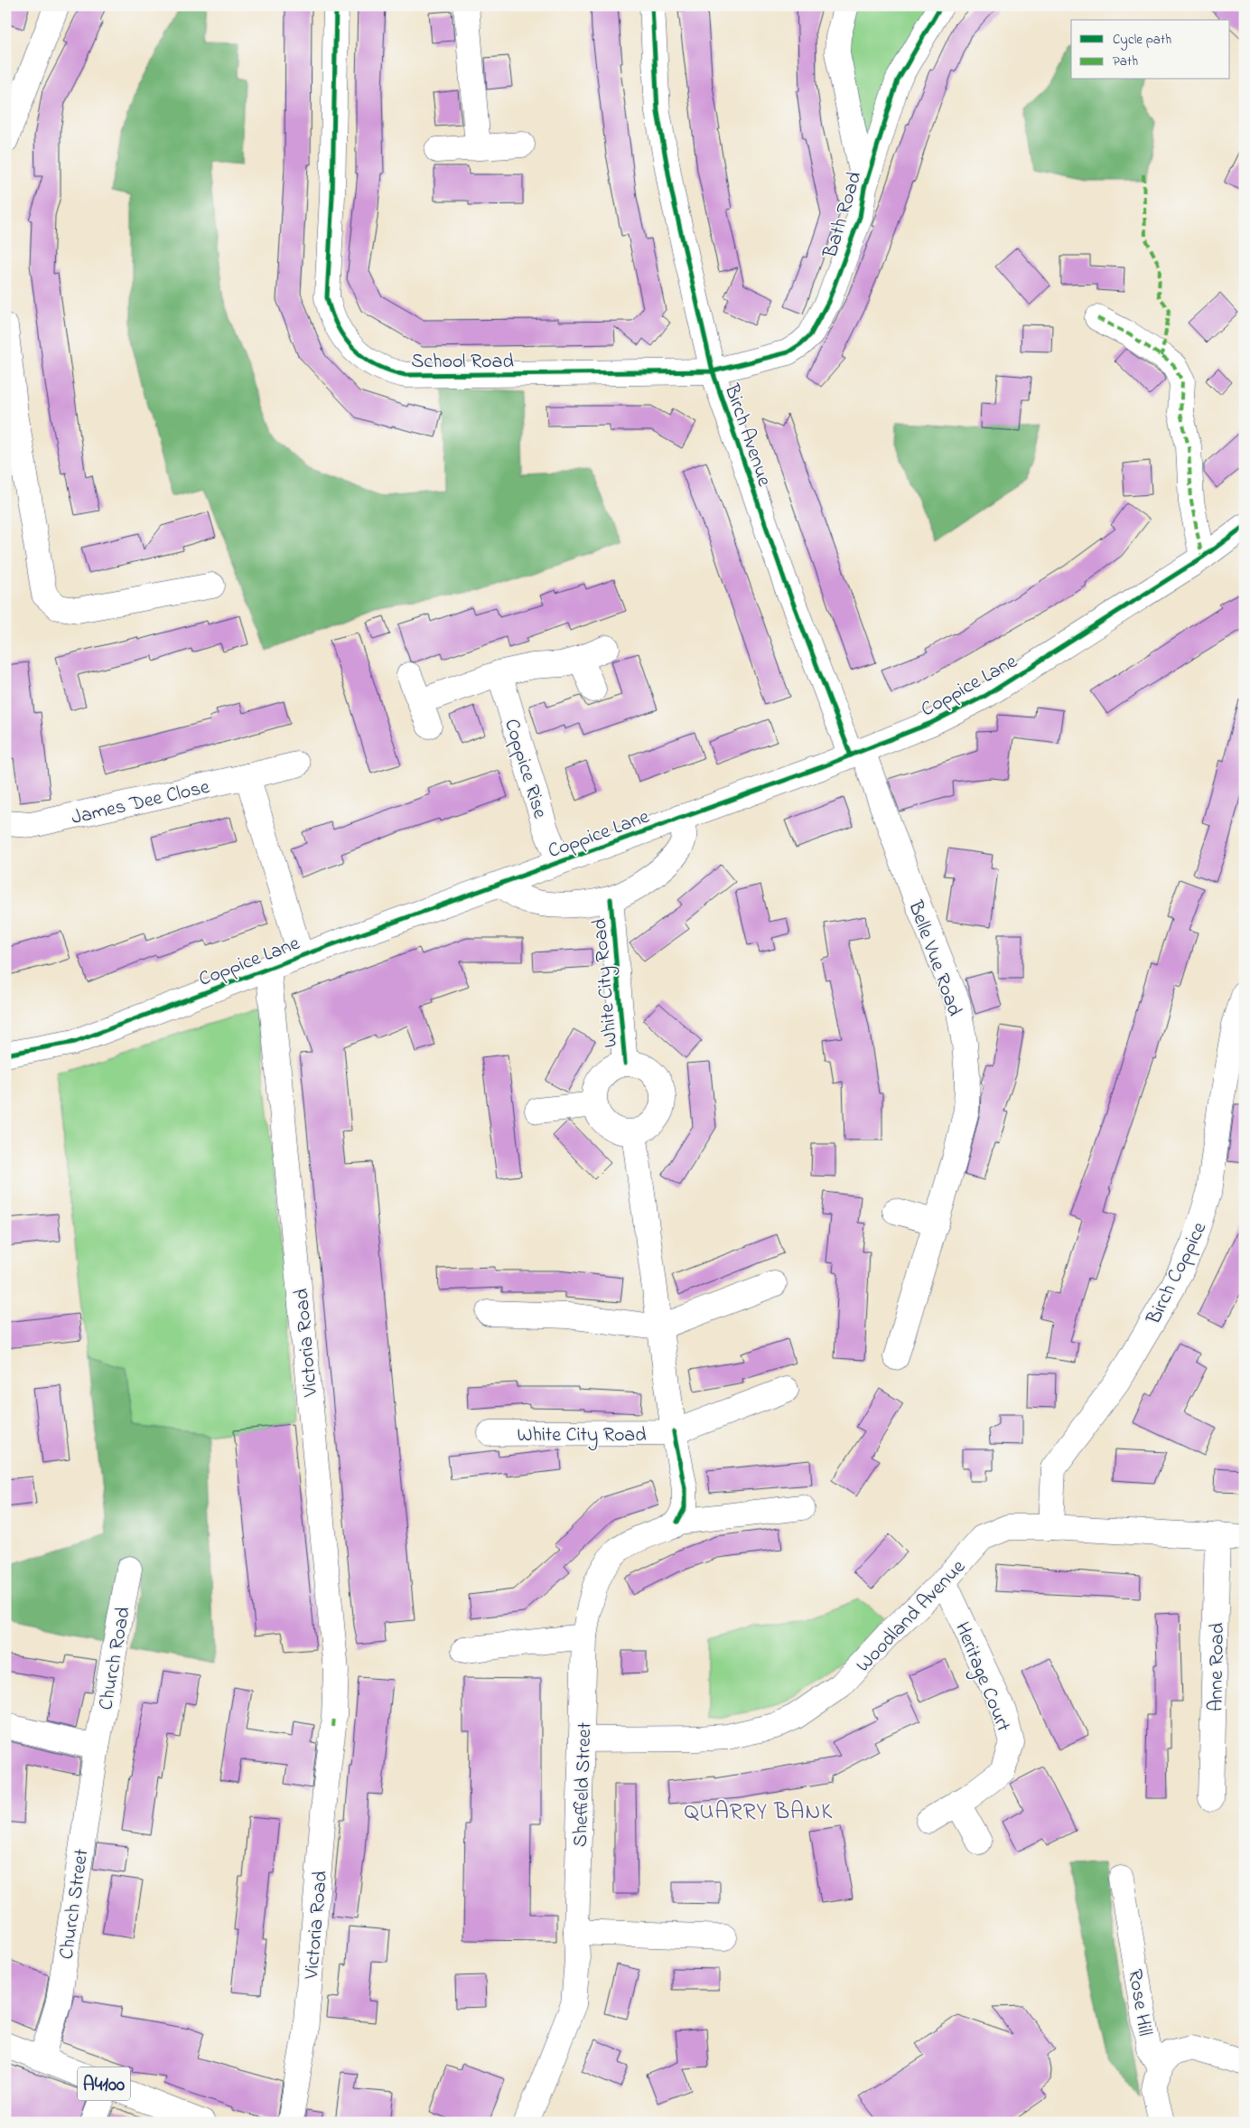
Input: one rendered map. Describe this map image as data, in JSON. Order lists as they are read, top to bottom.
{
  "streets": {
    "street": [
      "Bath Road",
      "School Road",
      "Birch Avenue",
      "Coppice Lane",
      "Coppice Rise",
      "James Dee Close",
      "Belle Vue Road",
      "White City Road",
      "Birch Coppice",
      "Victoria Road",
      "Woodland Avenue",
      "Church Road",
      "Anne Road",
      "Heritage Court",
      "Sheffield Street",
      "Church Street",
      "Rose Hill",
      "A4100"
    ]
  },
  "crossings": [
    ["Bath Road", "School Road"],
    ["Bath Road", "Birch Avenue"],
    ["School Road", "Birch Avenue"],
    ["Birch Avenue", "Coppice Lane"],
    ["Birch Avenue", "Belle Vue Road"],
    ["Coppice Lane", "Coppice Rise"],
    ["Coppice Lane", "Belle Vue Road"],
    ["Coppice Lane", "White City Road"],
    ["Coppice Lane", "Victoria Road"],
    ["Birch Coppice", "Woodland Avenue"],
    ["Woodland Avenue", "Anne Road"],
    ["Woodland Avenue", "Heritage Court"],
    ["Woodland Avenue", "Sheffield Street"],
    ["Church Road", "Church Street"],
    ["Church Street", "A4100"]
  ],
  "districts": ["QUARRY BANK"],
  "legend": ["Cycle path", "Path"]
}
